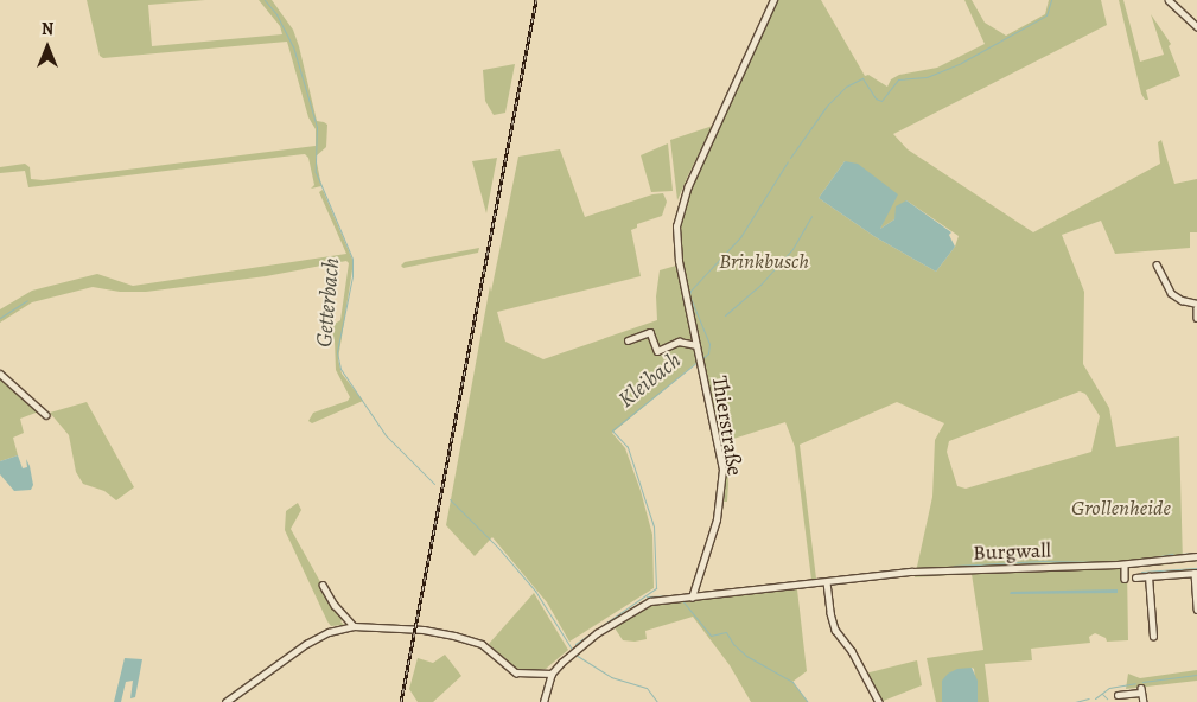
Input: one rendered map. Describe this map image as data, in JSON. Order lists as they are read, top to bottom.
{
  "streets": {
    "street": ["Thierstraße", "Burgwall"]
  },
  "crossings": [
    ["Thierstraße", "Burgwall"]
  ],
  "water": ["Getterbach", "Kleibach"],
  "parks": ["Brinkbusch", "Grollenheide"],
  "north": "top"
}
